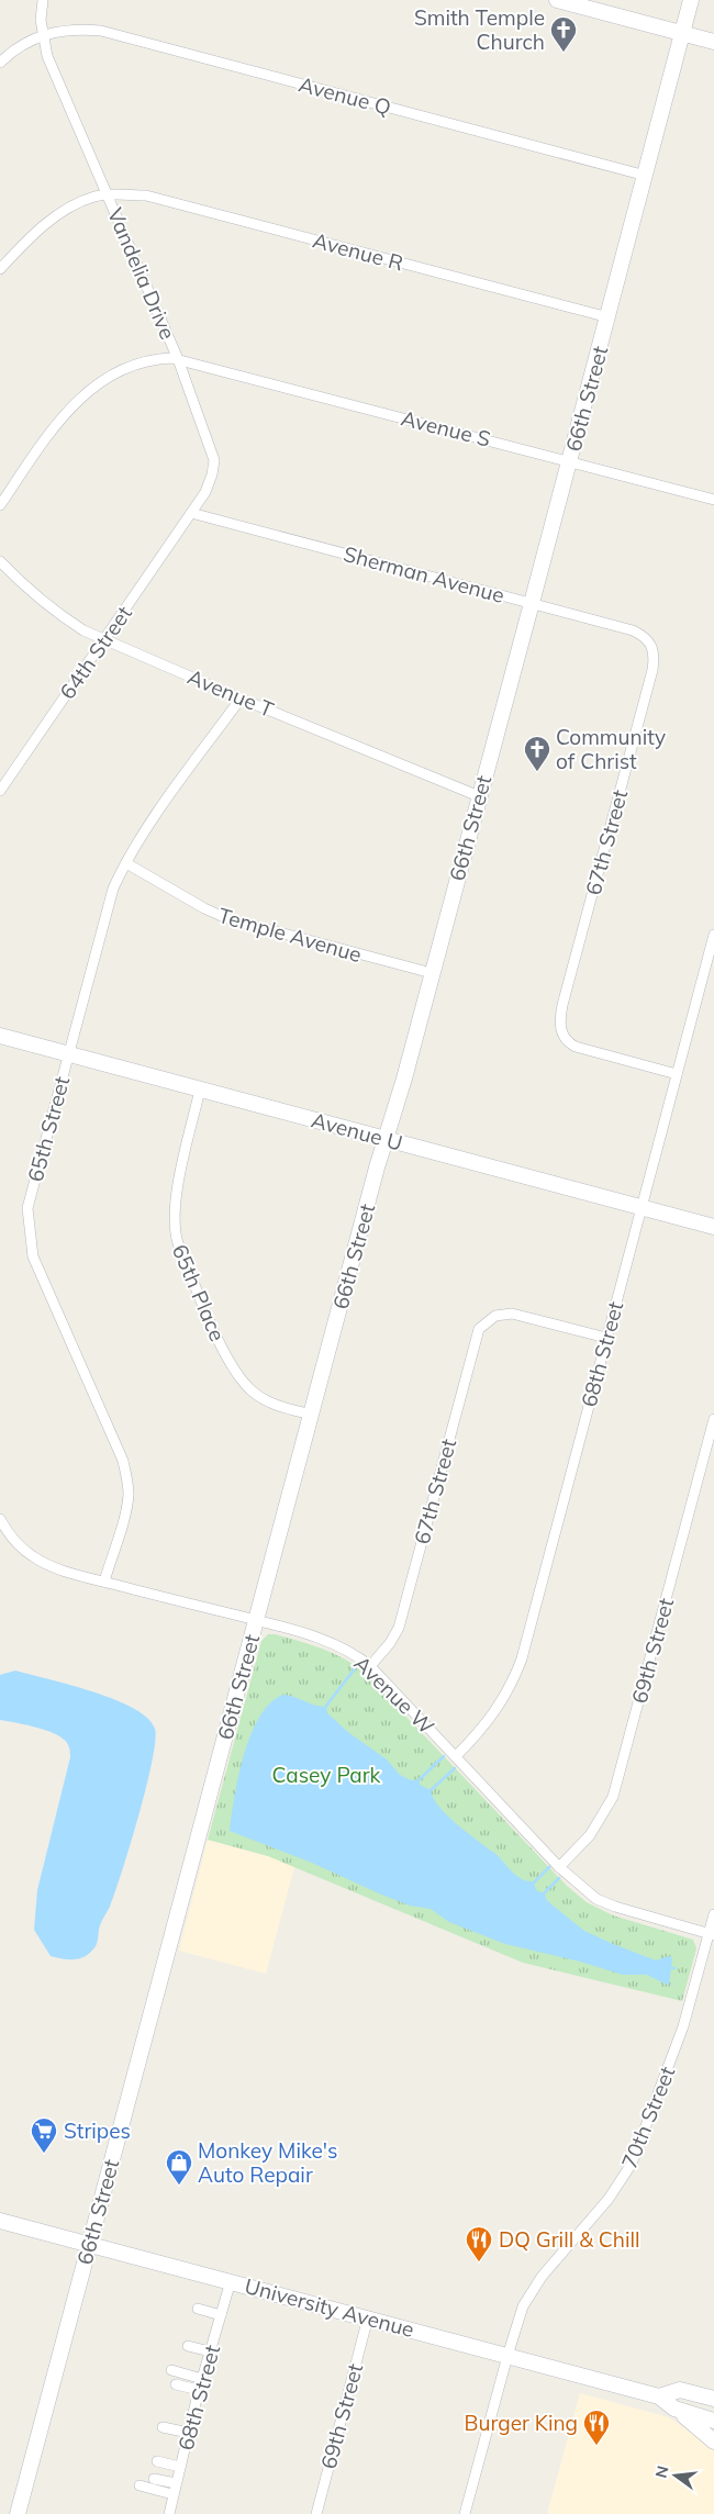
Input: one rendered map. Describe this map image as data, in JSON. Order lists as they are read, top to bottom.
{
  "streets": {
    "street": [
      "Avenue Q",
      "Avenue R",
      "Vandelia Drive",
      "66th Street",
      "Avenue S",
      "Sherman Avenue",
      "64th Street",
      "Avenue T",
      "67th Street",
      "Temple Avenue",
      "65th Street",
      "Avenue U",
      "65th Place",
      "68th Street",
      "69th Street",
      "Avenue W",
      "70th Street",
      "University Avenue"
    ]
  },
  "crossings": [
    ["Avenue Q", "Vandelia Drive"],
    ["Avenue Q", "66th Street"],
    ["Avenue R", "Vandelia Drive"],
    ["Avenue R", "66th Street"],
    ["Vandelia Drive", "Avenue S"],
    ["Vandelia Drive", "Sherman Avenue"],
    ["Vandelia Drive", "64th Street"],
    ["66th Street", "Avenue S"],
    ["66th Street", "Sherman Avenue"],
    ["66th Street", "Avenue T"],
    ["66th Street", "Temple Avenue"],
    ["66th Street", "Avenue U"],
    ["66th Street", "65th Place"],
    ["66th Street", "Avenue W"],
    ["66th Street", "University Avenue"],
    ["Sherman Avenue", "64th Street"],
    ["Sherman Avenue", "67th Street"],
    ["64th Street", "Avenue T"],
    ["Avenue T", "65th Street"],
    ["67th Street", "68th Street"],
    ["67th Street", "Avenue W"],
    ["Temple Avenue", "65th Street"],
    ["65th Street", "Avenue U"],
    ["65th Street", "Avenue W"],
    ["Avenue U", "65th Place"],
    ["Avenue U", "68th Street"],
    ["68th Street", "Avenue W"],
    ["68th Street", "University Avenue"],
    ["69th Street", "Avenue W"],
    ["69th Street", "University Avenue"],
    ["Avenue W", "70th Street"],
    ["70th Street", "University Avenue"]
  ],
  "parks": ["Casey Park"],
  "places": {
    "church": ["Smith Temple Church", "Community of Christ"],
    "supermarket": ["Stripes"],
    "shop": ["Monkey Mike's Auto Repair"],
    "restaurant": ["DQ Grill & Chill", "Burger King"]
  },
  "north": "left"
}
